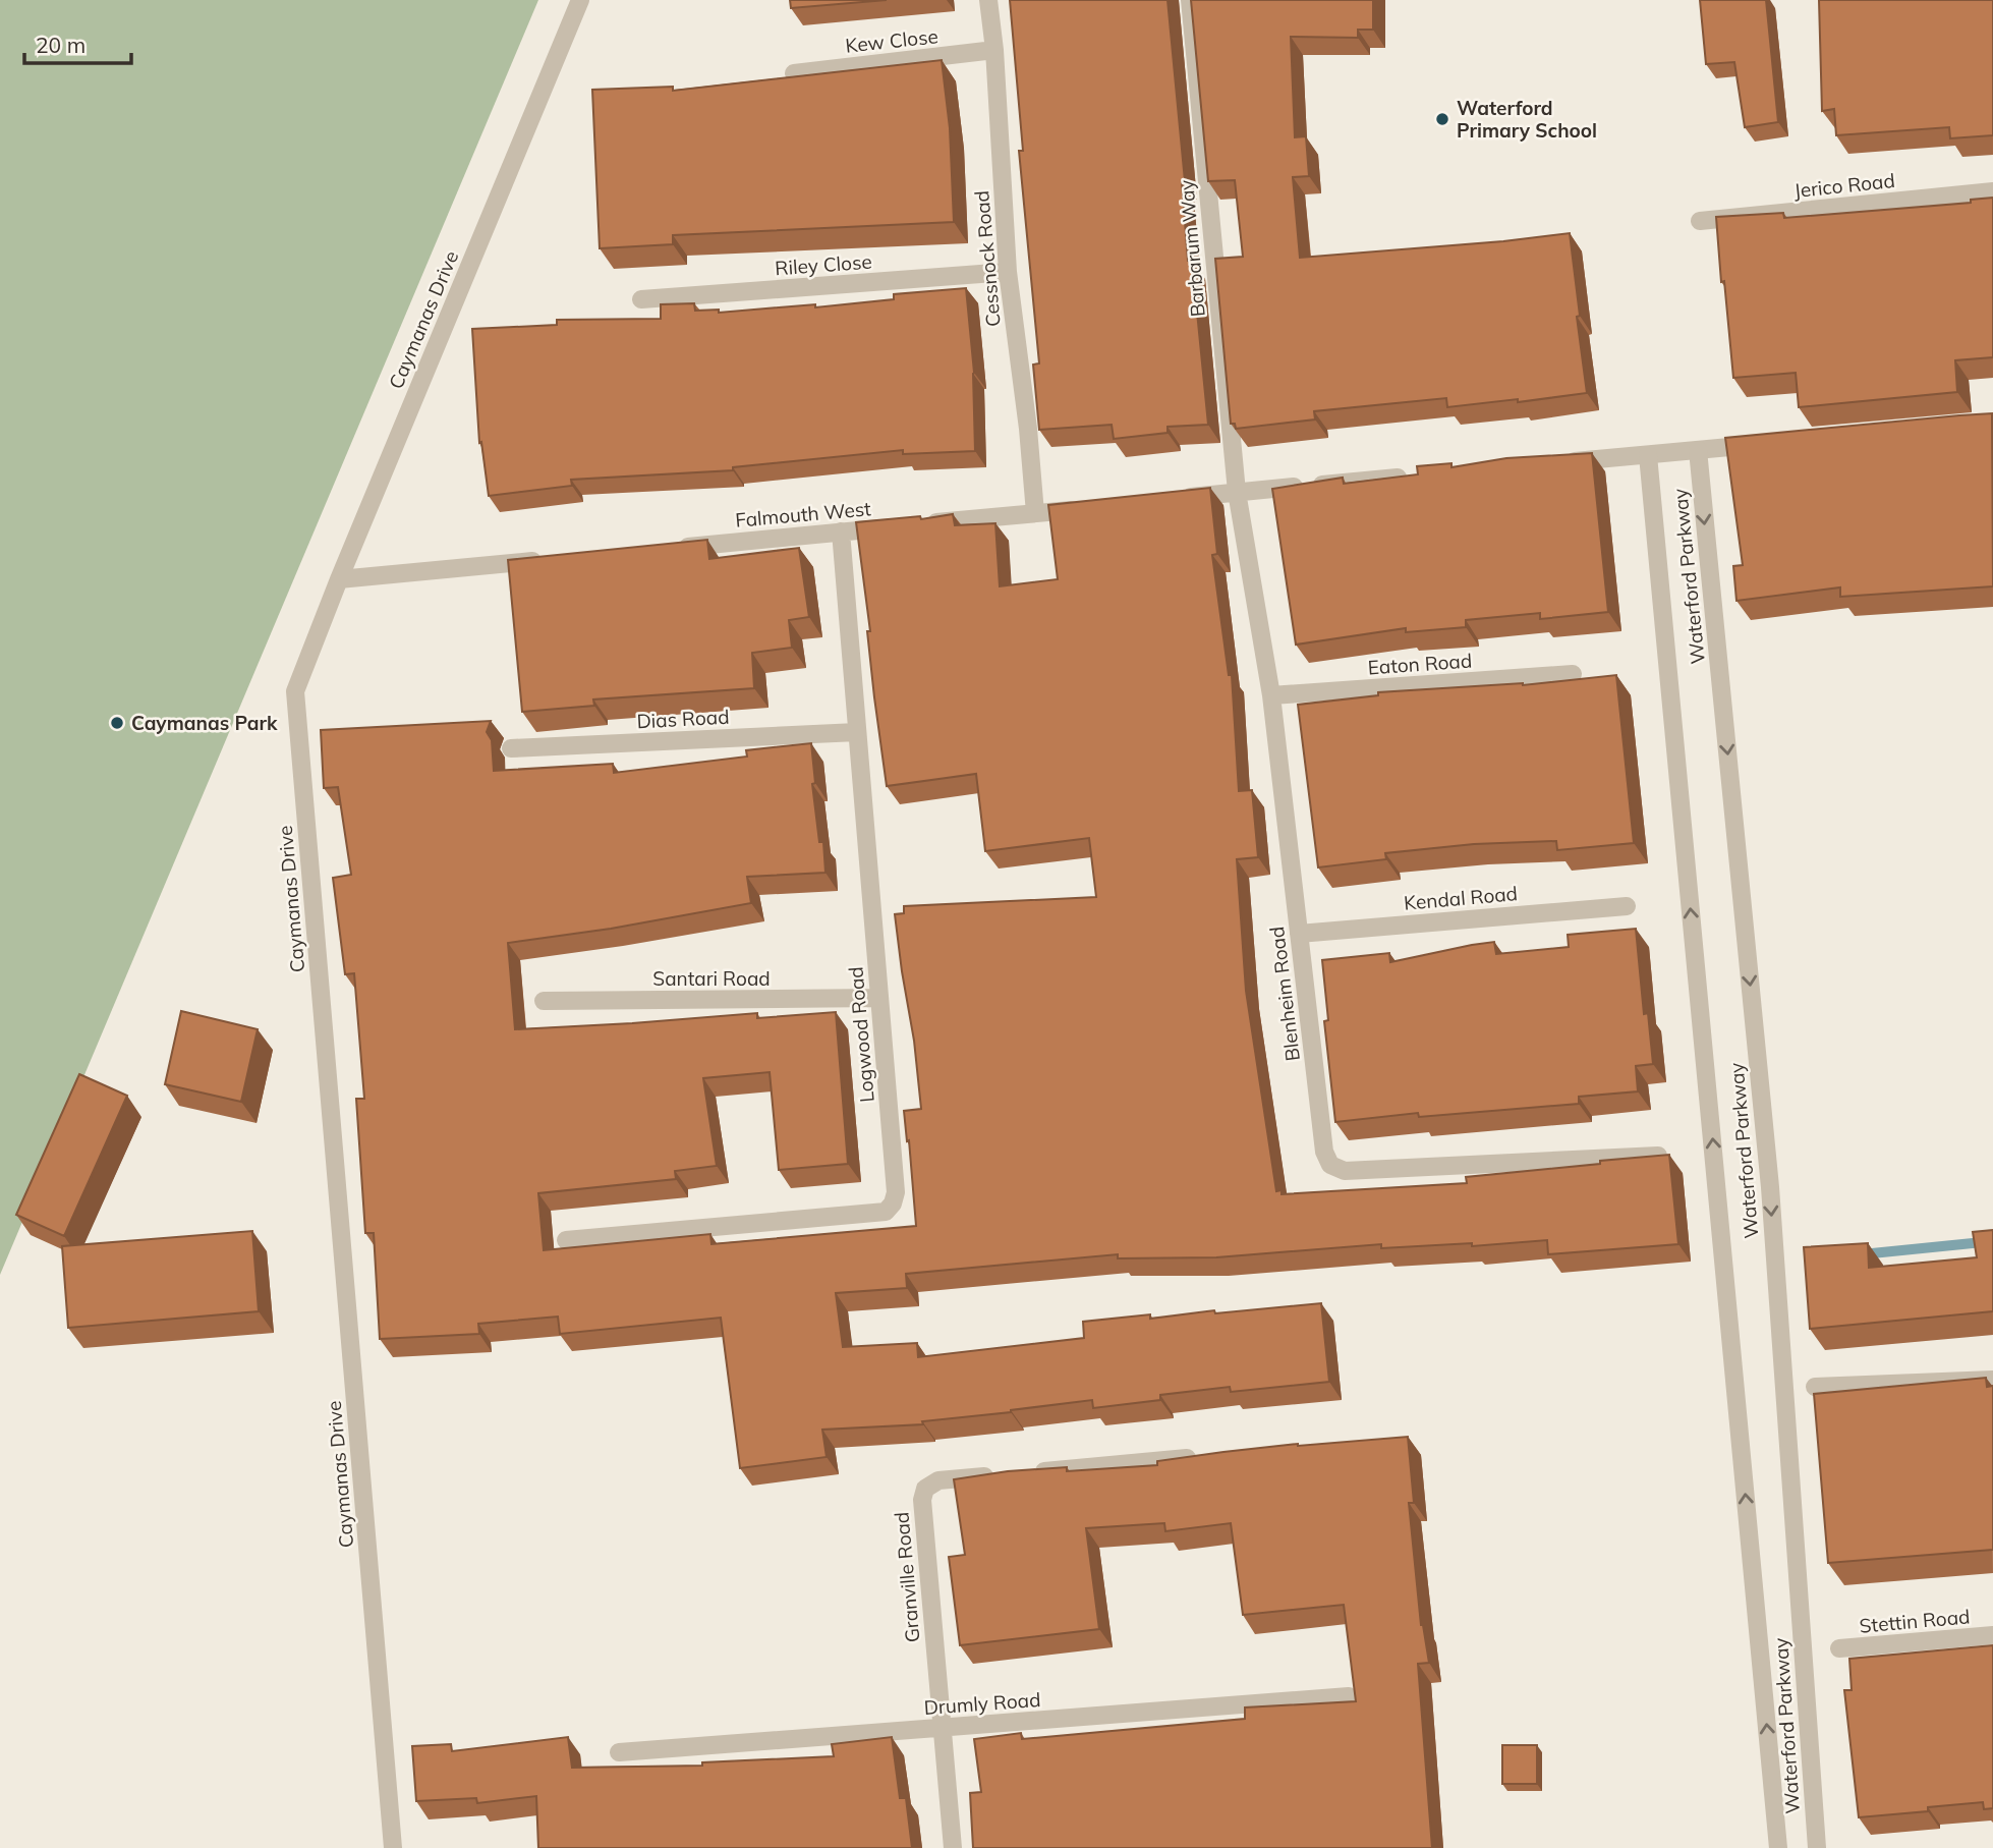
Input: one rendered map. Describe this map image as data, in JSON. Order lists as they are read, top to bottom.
{
  "streets": {
    "street": [
      "Kew Close",
      "Jerico Road",
      "Barbarum Way",
      "Cessnock Road",
      "Riley Close",
      "Caymanas Drive",
      "Falmouth West",
      "Waterford Parkway",
      "Eaton Road",
      "Dias Road",
      "Kendal Road",
      "Santari Road",
      "Blenheim Road",
      "Logwood Road",
      "Granville Road",
      "Stettin Road",
      "Drumly Road"
    ]
  },
  "crossings": [
    ["Kew Close", "Cessnock Road"],
    ["Barbarum Way", "Blenheim Road"],
    ["Cessnock Road", "Riley Close"],
    ["Falmouth West", "Logwood Road"],
    ["Eaton Road", "Blenheim Road"],
    ["Dias Road", "Logwood Road"],
    ["Kendal Road", "Blenheim Road"],
    ["Santari Road", "Logwood Road"],
    ["Granville Road", "Drumly Road"]
  ],
  "places": ["Waterford Primary School", "Caymanas Park"],
  "scale_bar": "20 m"
}
